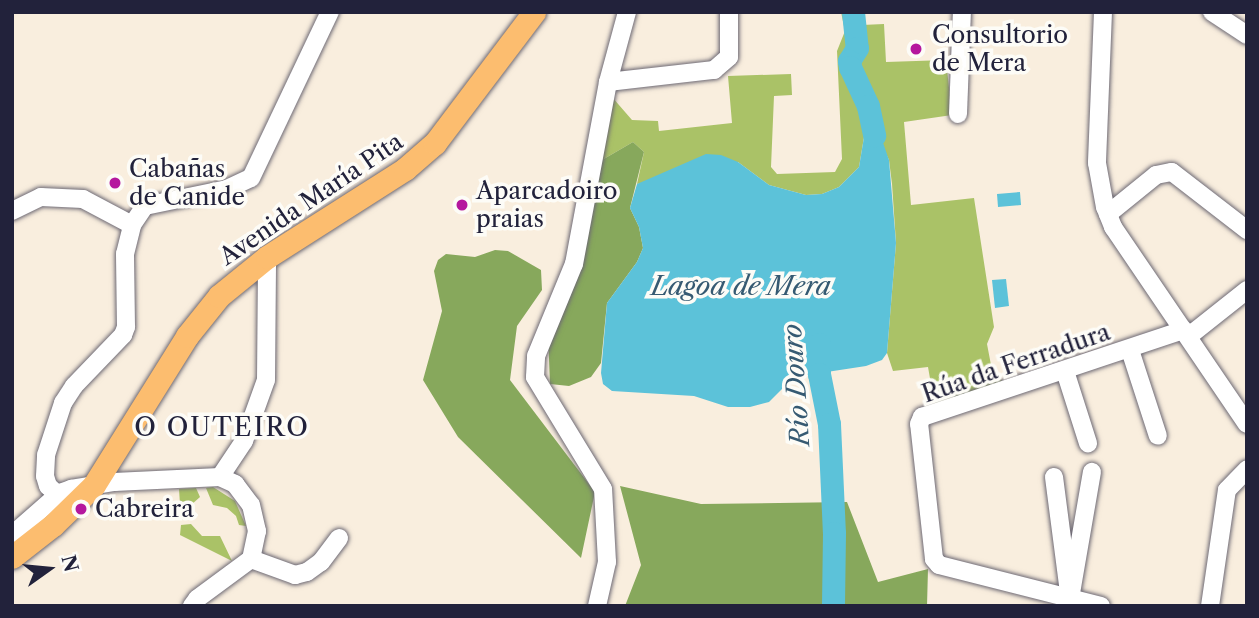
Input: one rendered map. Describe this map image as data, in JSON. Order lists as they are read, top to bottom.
{
  "streets": {
    "main road": ["Avenida María Pita"],
    "street": ["Rúa da Ferradura"]
  },
  "districts": ["O OUTEIRO"],
  "water": ["Lagoa de Mera", "Río Douro"],
  "places": [
    "Consultorio de Mera",
    "Cabañas de Canide",
    "Aparcadoiro praias",
    "Cabreira"
  ],
  "north": "right"
}
